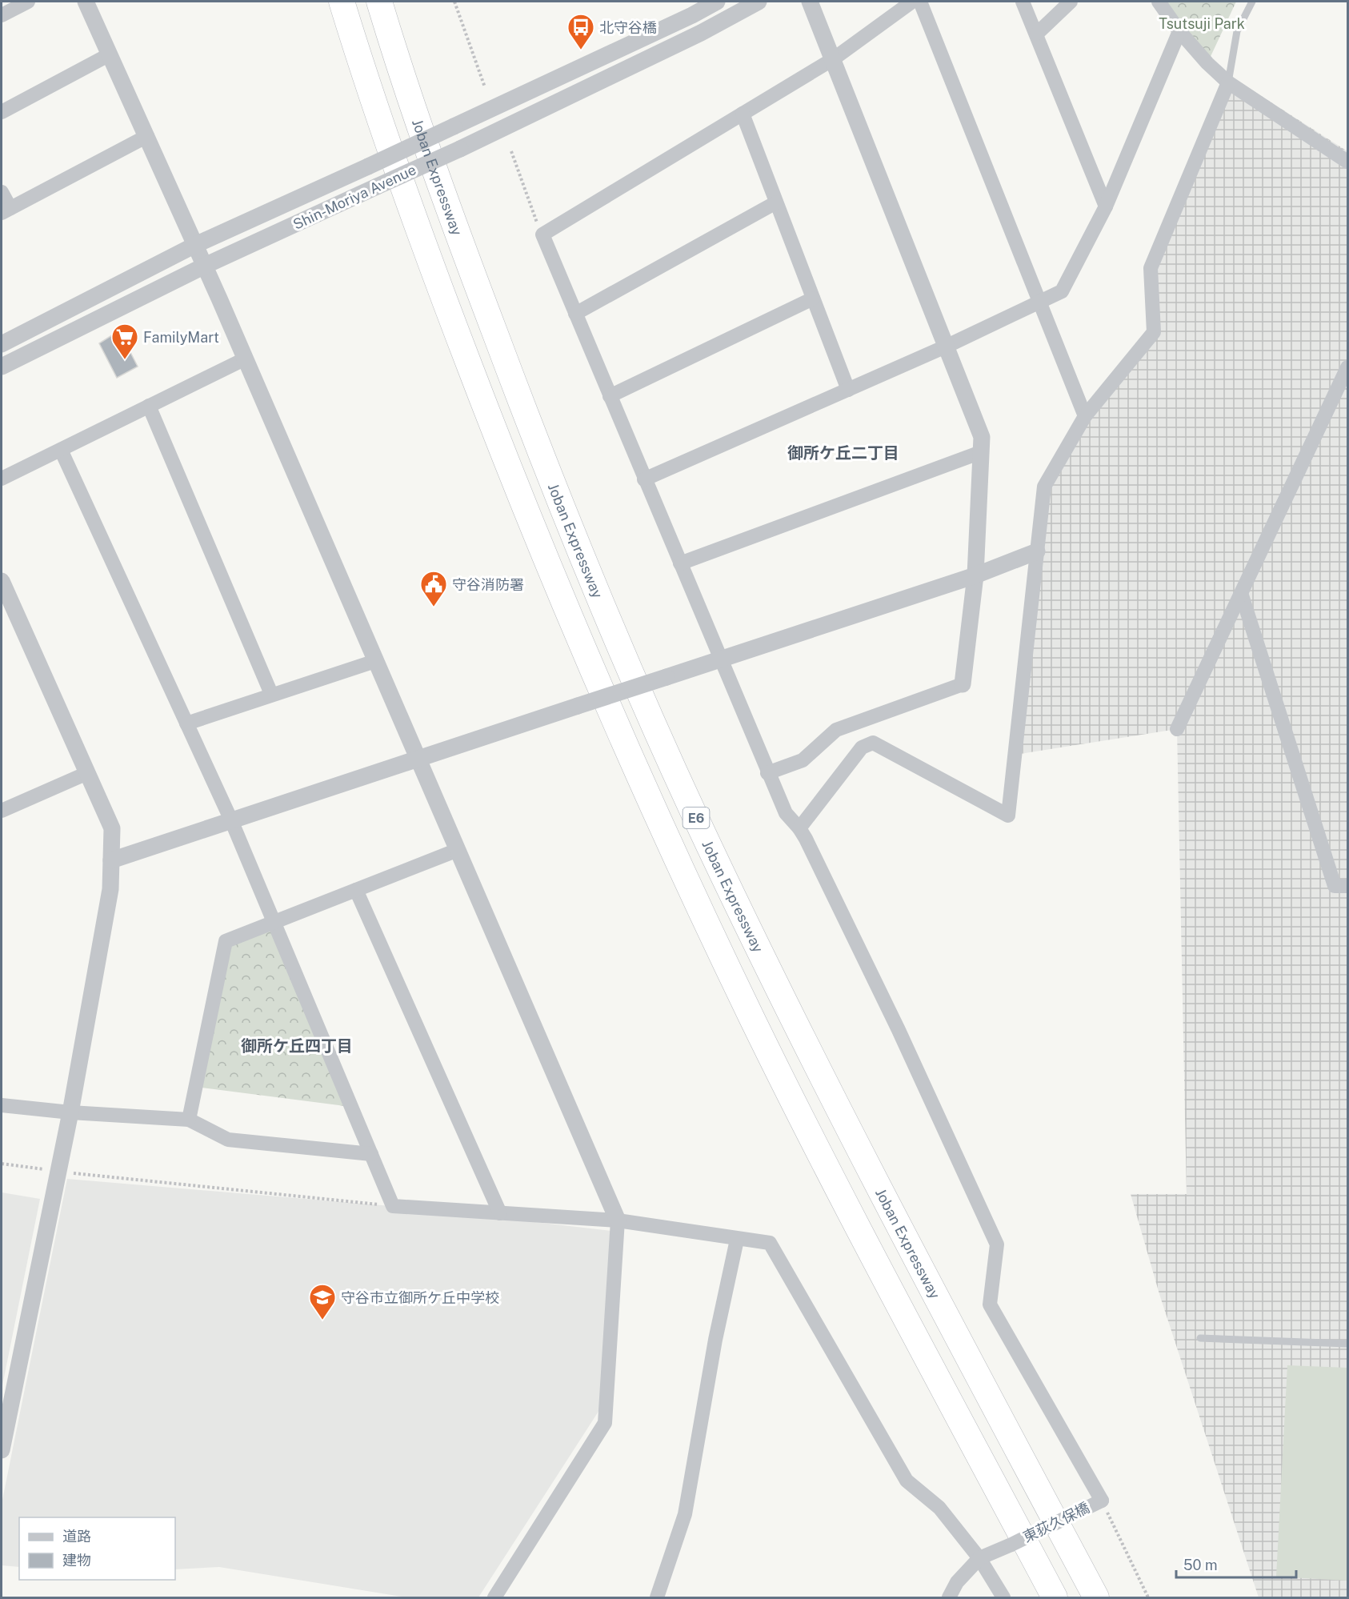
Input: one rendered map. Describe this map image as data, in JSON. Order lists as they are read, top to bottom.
{
  "streets": {
    "highway": ["Joban Expressway", "E6"],
    "street": ["Shin-Moriya Avenue", "東荻久保橋"]
  },
  "districts": ["御所ケ丘二丁目", "御所ケ丘四丁目"],
  "parks": ["Tsutsuji Park"],
  "places": {
    "bus stop": ["北守谷橋"],
    "supermarket": ["FamilyMart"],
    "public building": ["守谷消防署"],
    "school or university": ["守谷市立御所ケ丘中学校"]
  },
  "legend": ["道路", "建物"],
  "scale_bar": "50 m"
}
